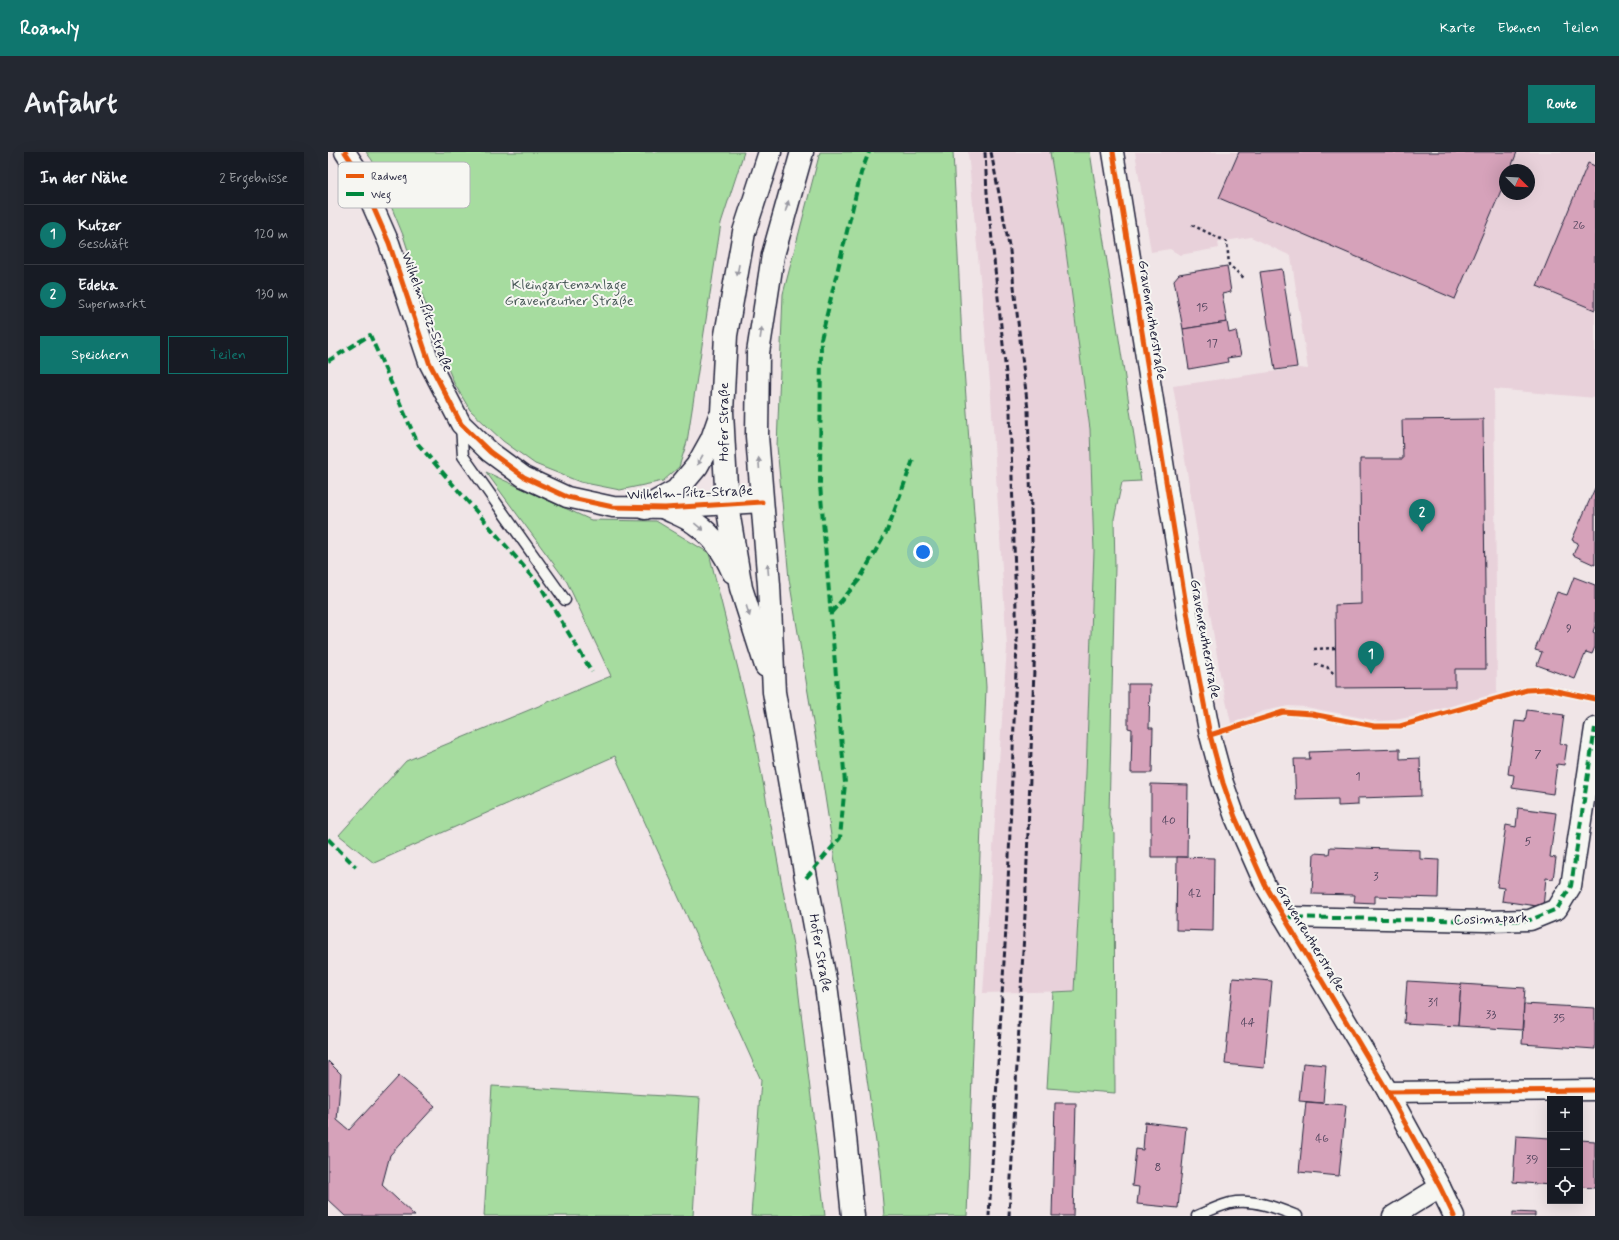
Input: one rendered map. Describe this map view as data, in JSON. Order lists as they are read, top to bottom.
{
  "streets": {
    "main road": ["Hofer Straße"],
    "street": ["Wilhelm-Pitz-Straße", "Gravenreutherstraße", "Cosimapark"]
  },
  "crossings": [
    ["Wilhelm-Pitz-Straße", "Hofer Straße"],
    ["Gravenreutherstraße", "Cosimapark"]
  ],
  "parks": ["Kleingartenanlage Gravenreuther Straße"],
  "house_numbers": [
    "26",
    "15",
    "17",
    "9",
    "7",
    "1",
    "40",
    "5",
    "3",
    "42",
    "31",
    "33",
    "35",
    "44",
    "46",
    "39",
    "8"
  ],
  "legend": ["Radweg", "Weg"],
  "north": "bottom right",
  "page": {
    "header": "Roamly",
    "nav": ["Karte", "Ebenen", "Teilen"],
    "buttons": [
      "Route",
      ["Speichern", "Teilen"]
    ],
    "title": "Anfahrt",
    "heading": ["In der Nähe", "2 Ergebnisse"],
    "list": [
      {
        "mark": "1",
        "name": "Kutzer",
        "note": "Geschäft",
        "value": "120 m"
      },
      {
        "mark": "2",
        "name": "Edeka",
        "note": "Supermarkt",
        "value": "130 m"
      }
    ],
    "pins": ["2", "1"],
    "map_buttons": ["+", "−"]
  }
}
